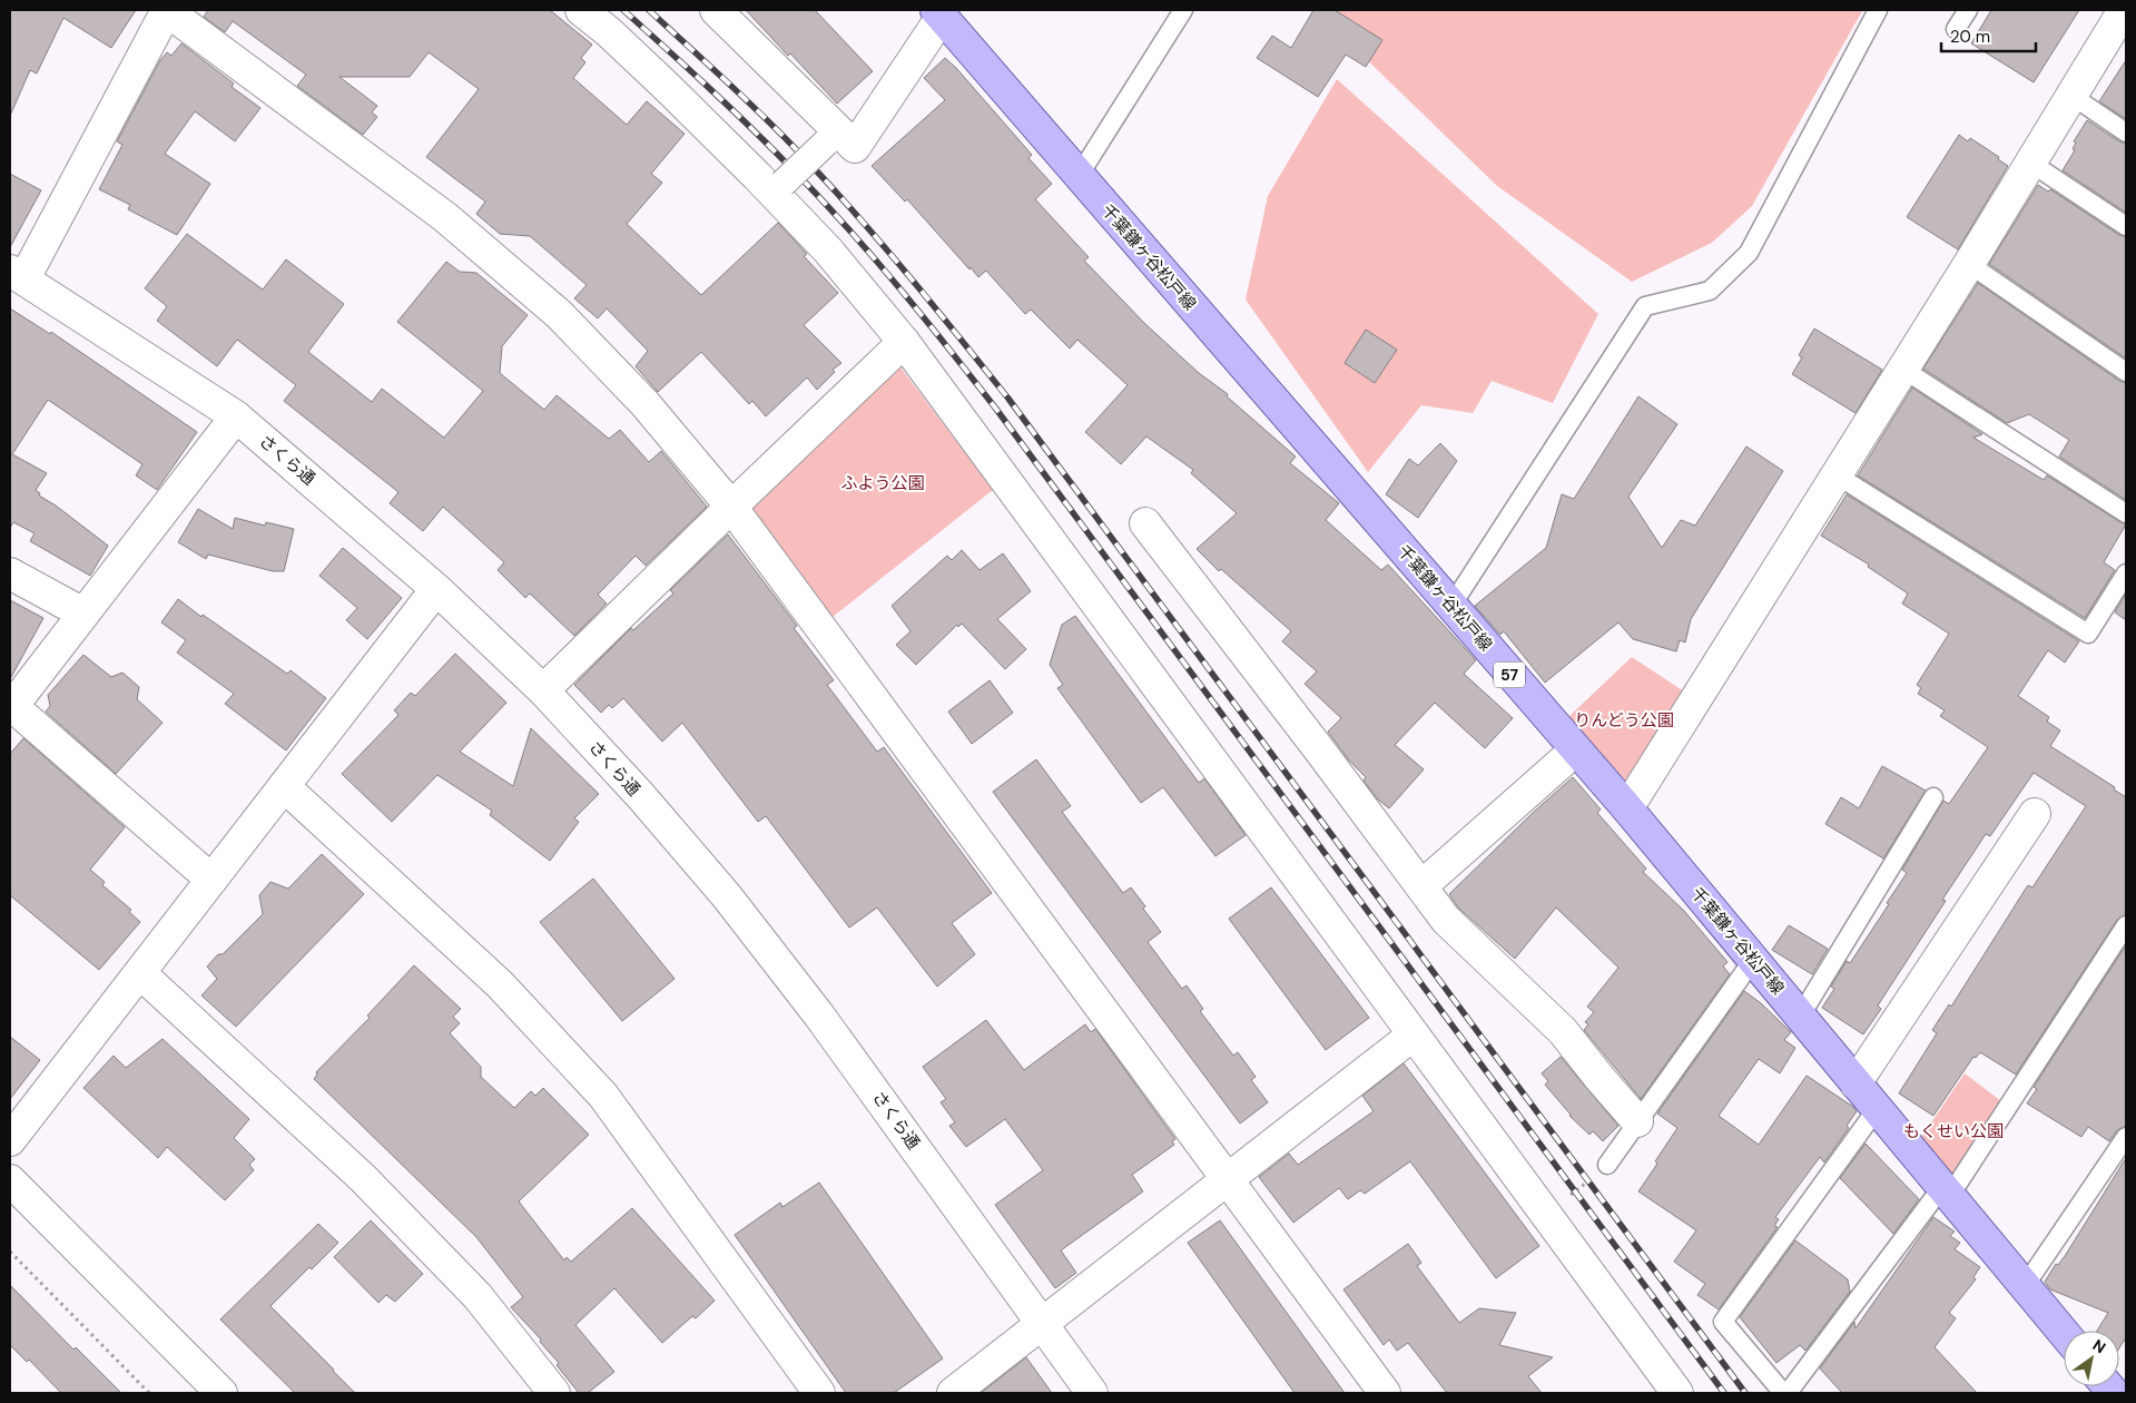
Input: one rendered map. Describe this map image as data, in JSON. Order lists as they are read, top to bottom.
{
  "streets": {
    "main road": ["千葉鎌ヶ谷松戸線", "57"],
    "street": ["さくら通"]
  },
  "parks": ["ふよう公園", "りんどう公園", "もくせい公園"],
  "scale_bar": "20 m",
  "north": "top right"
}
